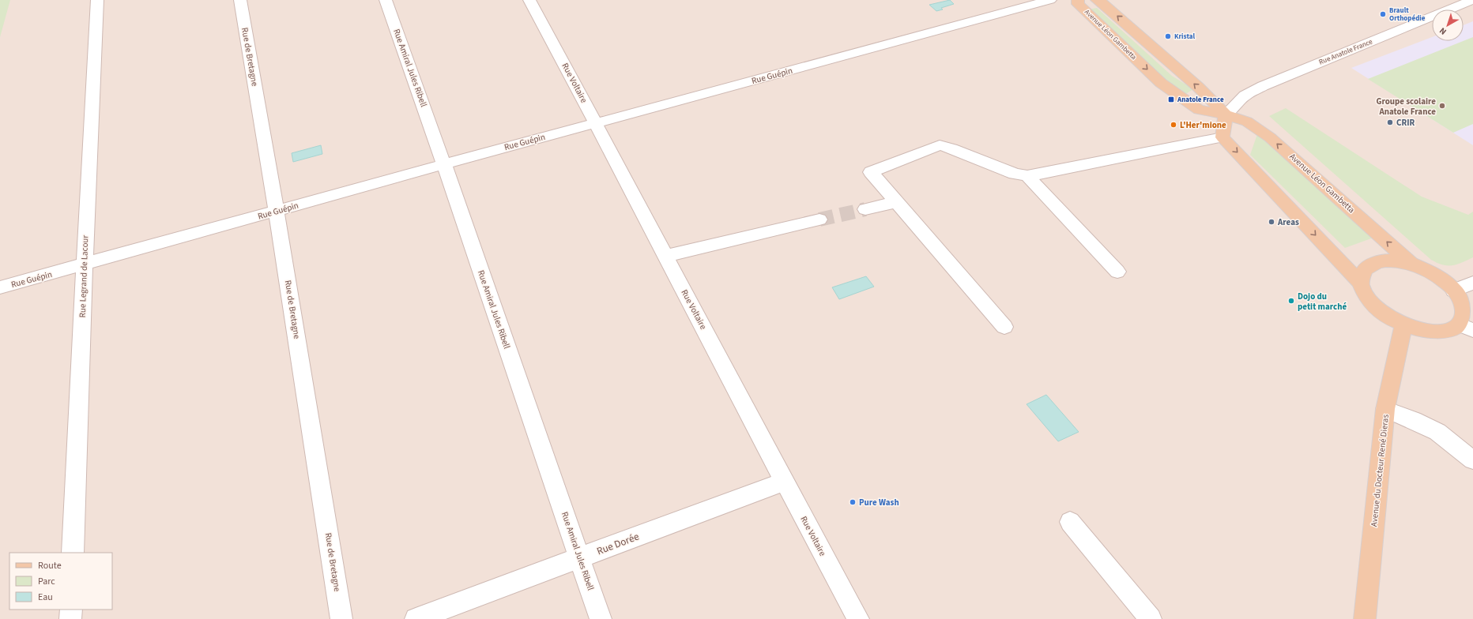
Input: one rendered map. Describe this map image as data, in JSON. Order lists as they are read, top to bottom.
{
  "streets": {
    "main road": ["Avenue Léon Gambetta", "Avenue du Docteur René Dieras"],
    "street": [
      "Rue Anatole France",
      "Rue de Bretagne",
      "Rue Amiral Jules Ribell",
      "Rue Guépin",
      "Rue Voltaire",
      "Rue Legrand de Lacour",
      "Rue Dorée"
    ]
  },
  "crossings": [
    ["Avenue Léon Gambetta", "Rue Anatole France"],
    ["Rue de Bretagne", "Rue Guépin"],
    ["Rue Amiral Jules Ribell", "Rue Guépin"],
    ["Rue Amiral Jules Ribell", "Rue Dorée"],
    ["Rue Guépin", "Rue Voltaire"],
    ["Rue Guépin", "Rue Legrand de Lacour"],
    ["Rue Voltaire", "Rue Dorée"]
  ],
  "places": {
    "other": [
      "Brault Orthopédie",
      "Kristal",
      "Groupe scolaire Anatole France",
      "CRIR",
      "L'Her'mione",
      "Areas",
      "Dojo du petit marché",
      "Pure Wash"
    ],
    "transit": ["Anatole France"]
  },
  "legend": ["Route", "Parc", "Eau"],
  "north": "bottom left"
}
